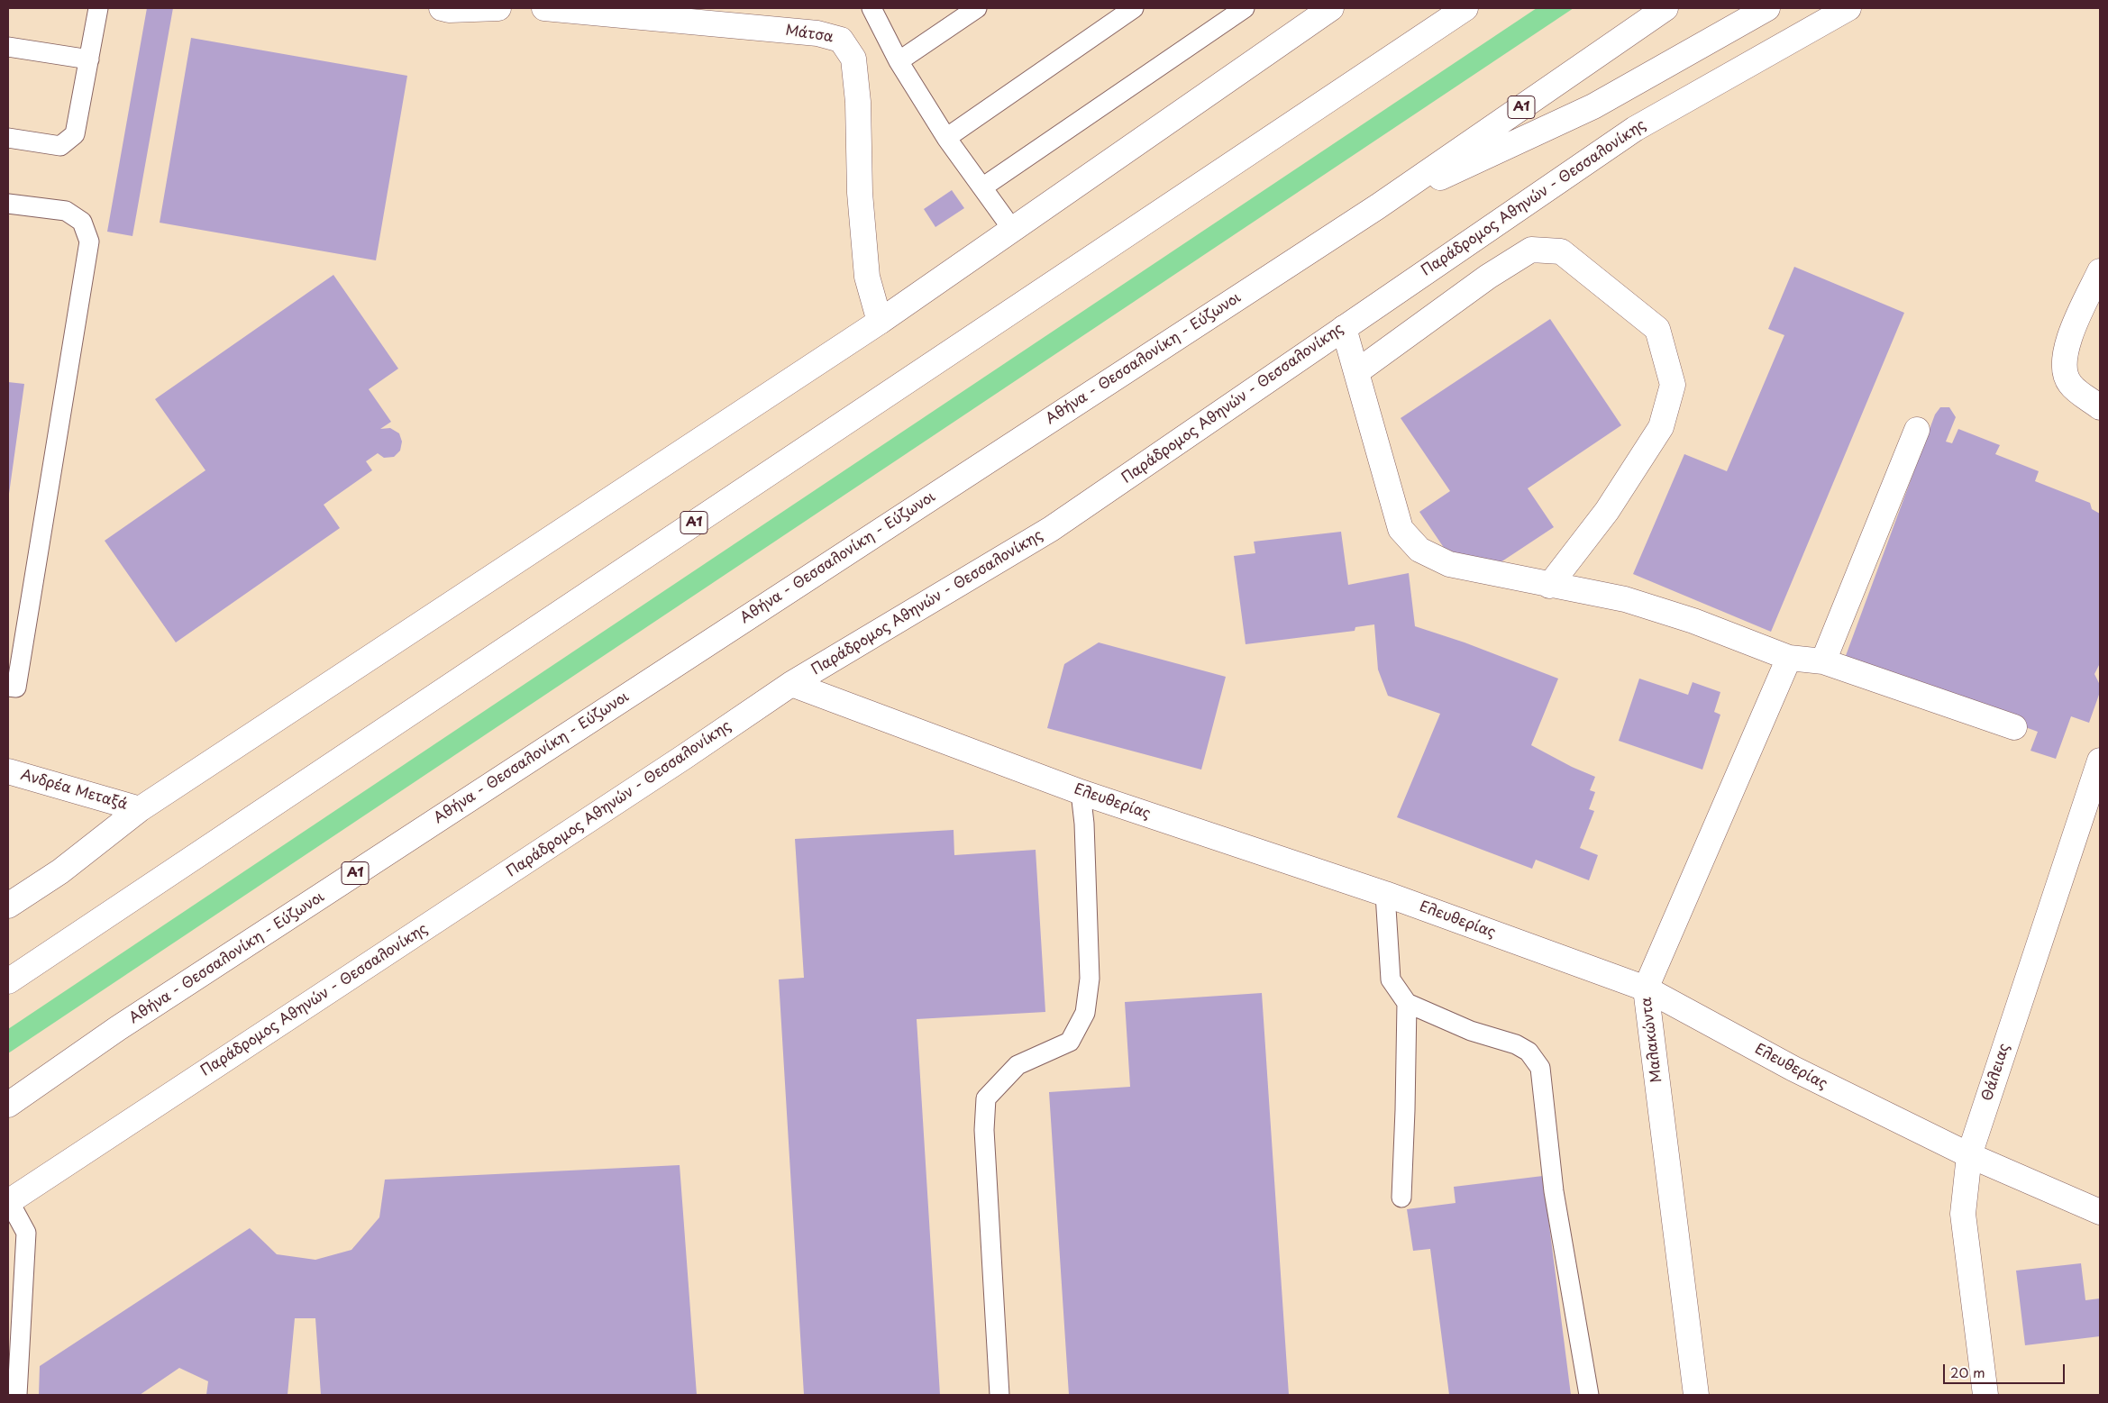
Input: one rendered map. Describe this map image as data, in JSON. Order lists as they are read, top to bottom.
{
  "streets": {
    "main road": [
      "Μάτσα",
      "Α1",
      "Παράδρομος Αθηνών - Θεσσαλονίκης",
      "Αθήνα - Θεσσαλονίκη - Εύζωνοι",
      "Ανδρέα Μεταξά",
      "Ελευθερίας",
      "Μαλακώντα",
      "Θάλειας"
    ]
  },
  "crossings": [
    ["Παράδρομος Αθηνών - Θεσσαλονίκης", "Ελευθερίας"],
    ["Ελευθερίας", "Μαλακώντα"],
    ["Ελευθερίας", "Θάλειας"]
  ],
  "scale_bar": "20 m"
}
